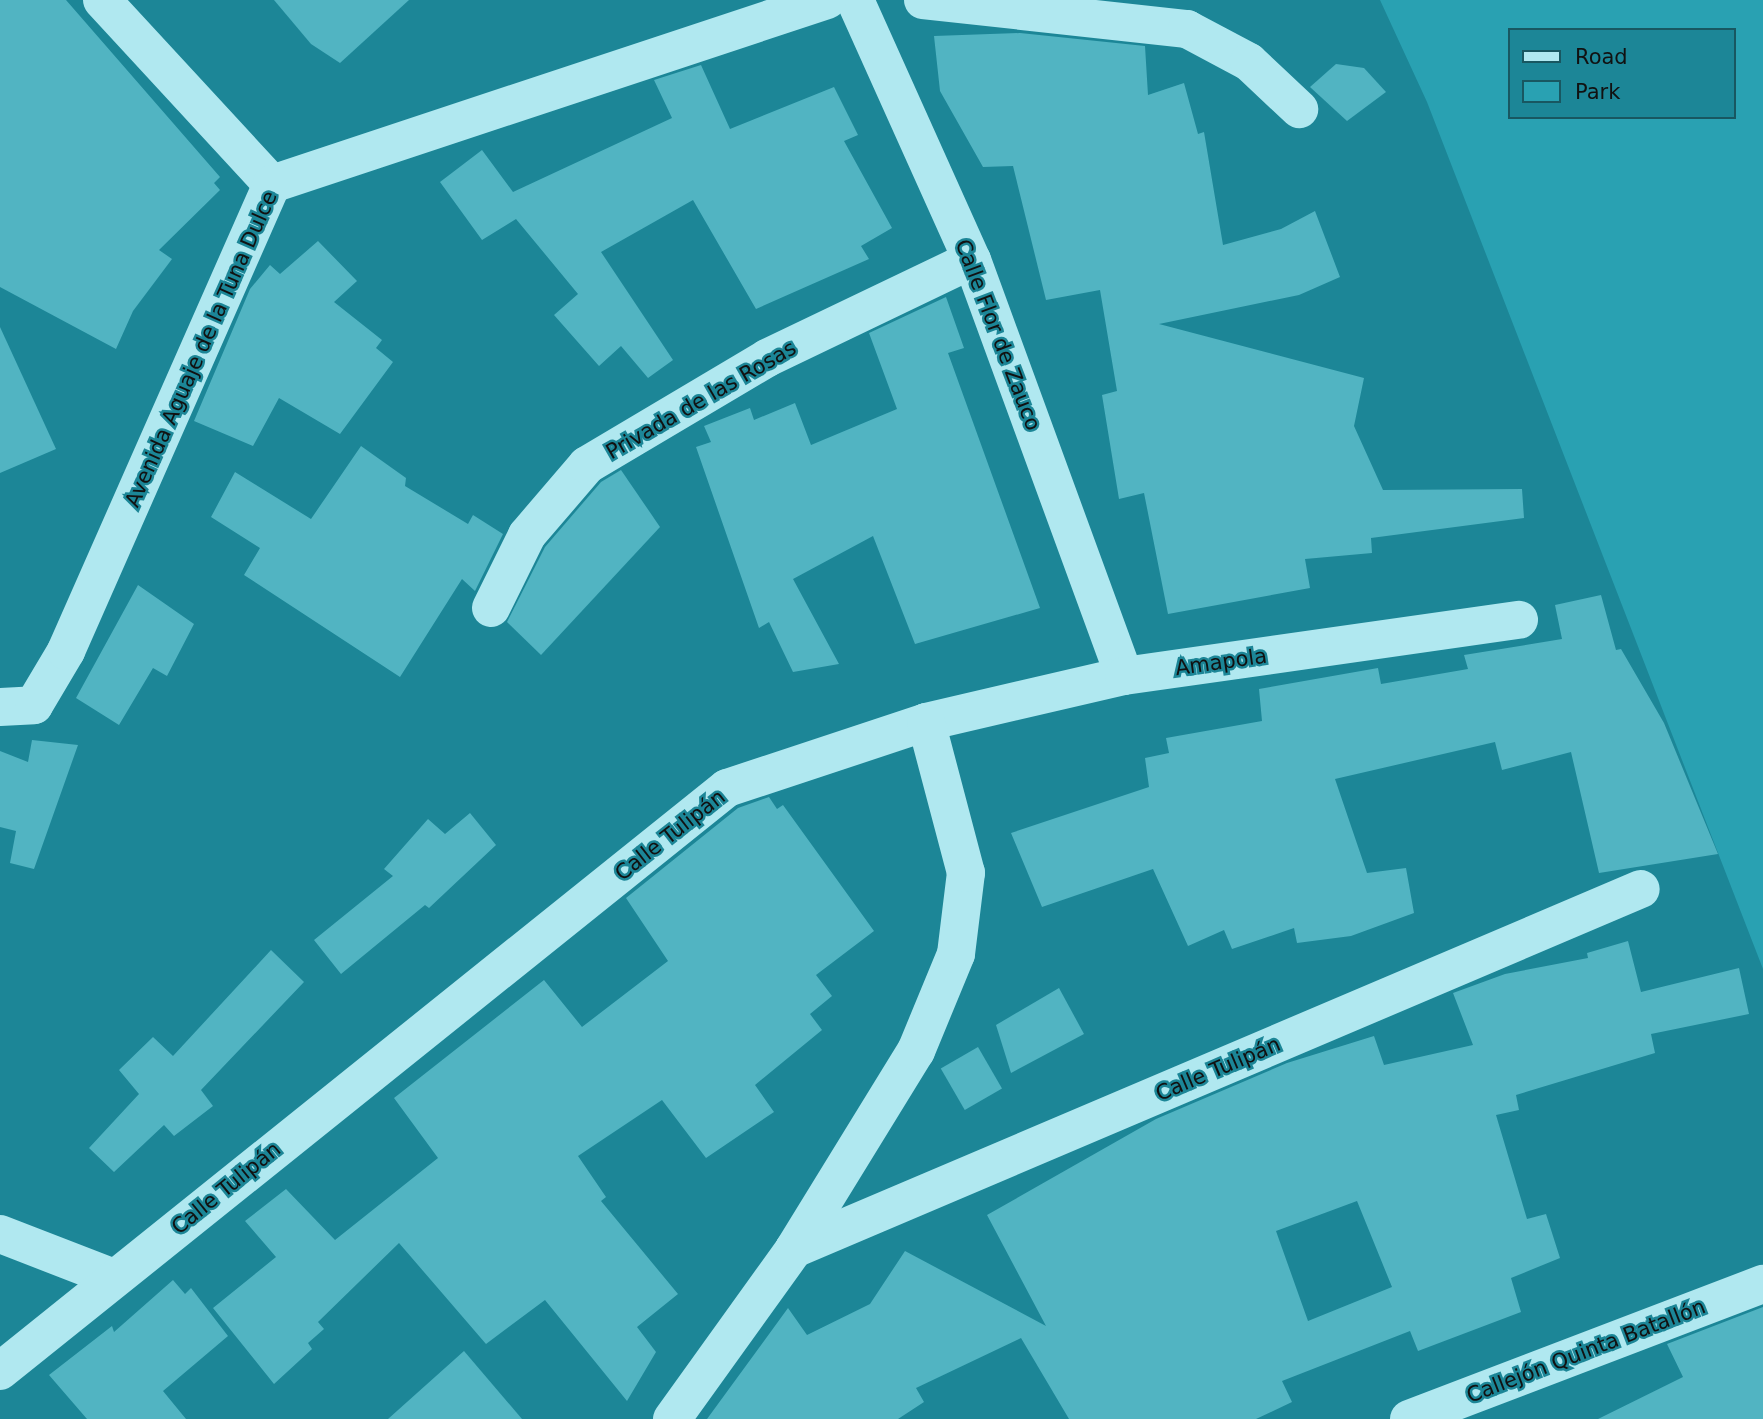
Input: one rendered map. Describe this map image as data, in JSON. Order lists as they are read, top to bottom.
{
  "streets": {
    "street": [
      "Calle Flor de Zauco",
      "Avenida Aguaje de la Tuna Dulce",
      "Privada de las Rosas",
      "Amapola",
      "Calle Tulipán",
      "Callejón Quinta Batallón"
    ]
  },
  "crossings": [
    ["Calle Flor de Zauco", "Privada de las Rosas"],
    ["Calle Flor de Zauco", "Amapola"],
    ["Amapola", "Calle Tulipán"]
  ],
  "legend": ["Road", "Park"]
}
